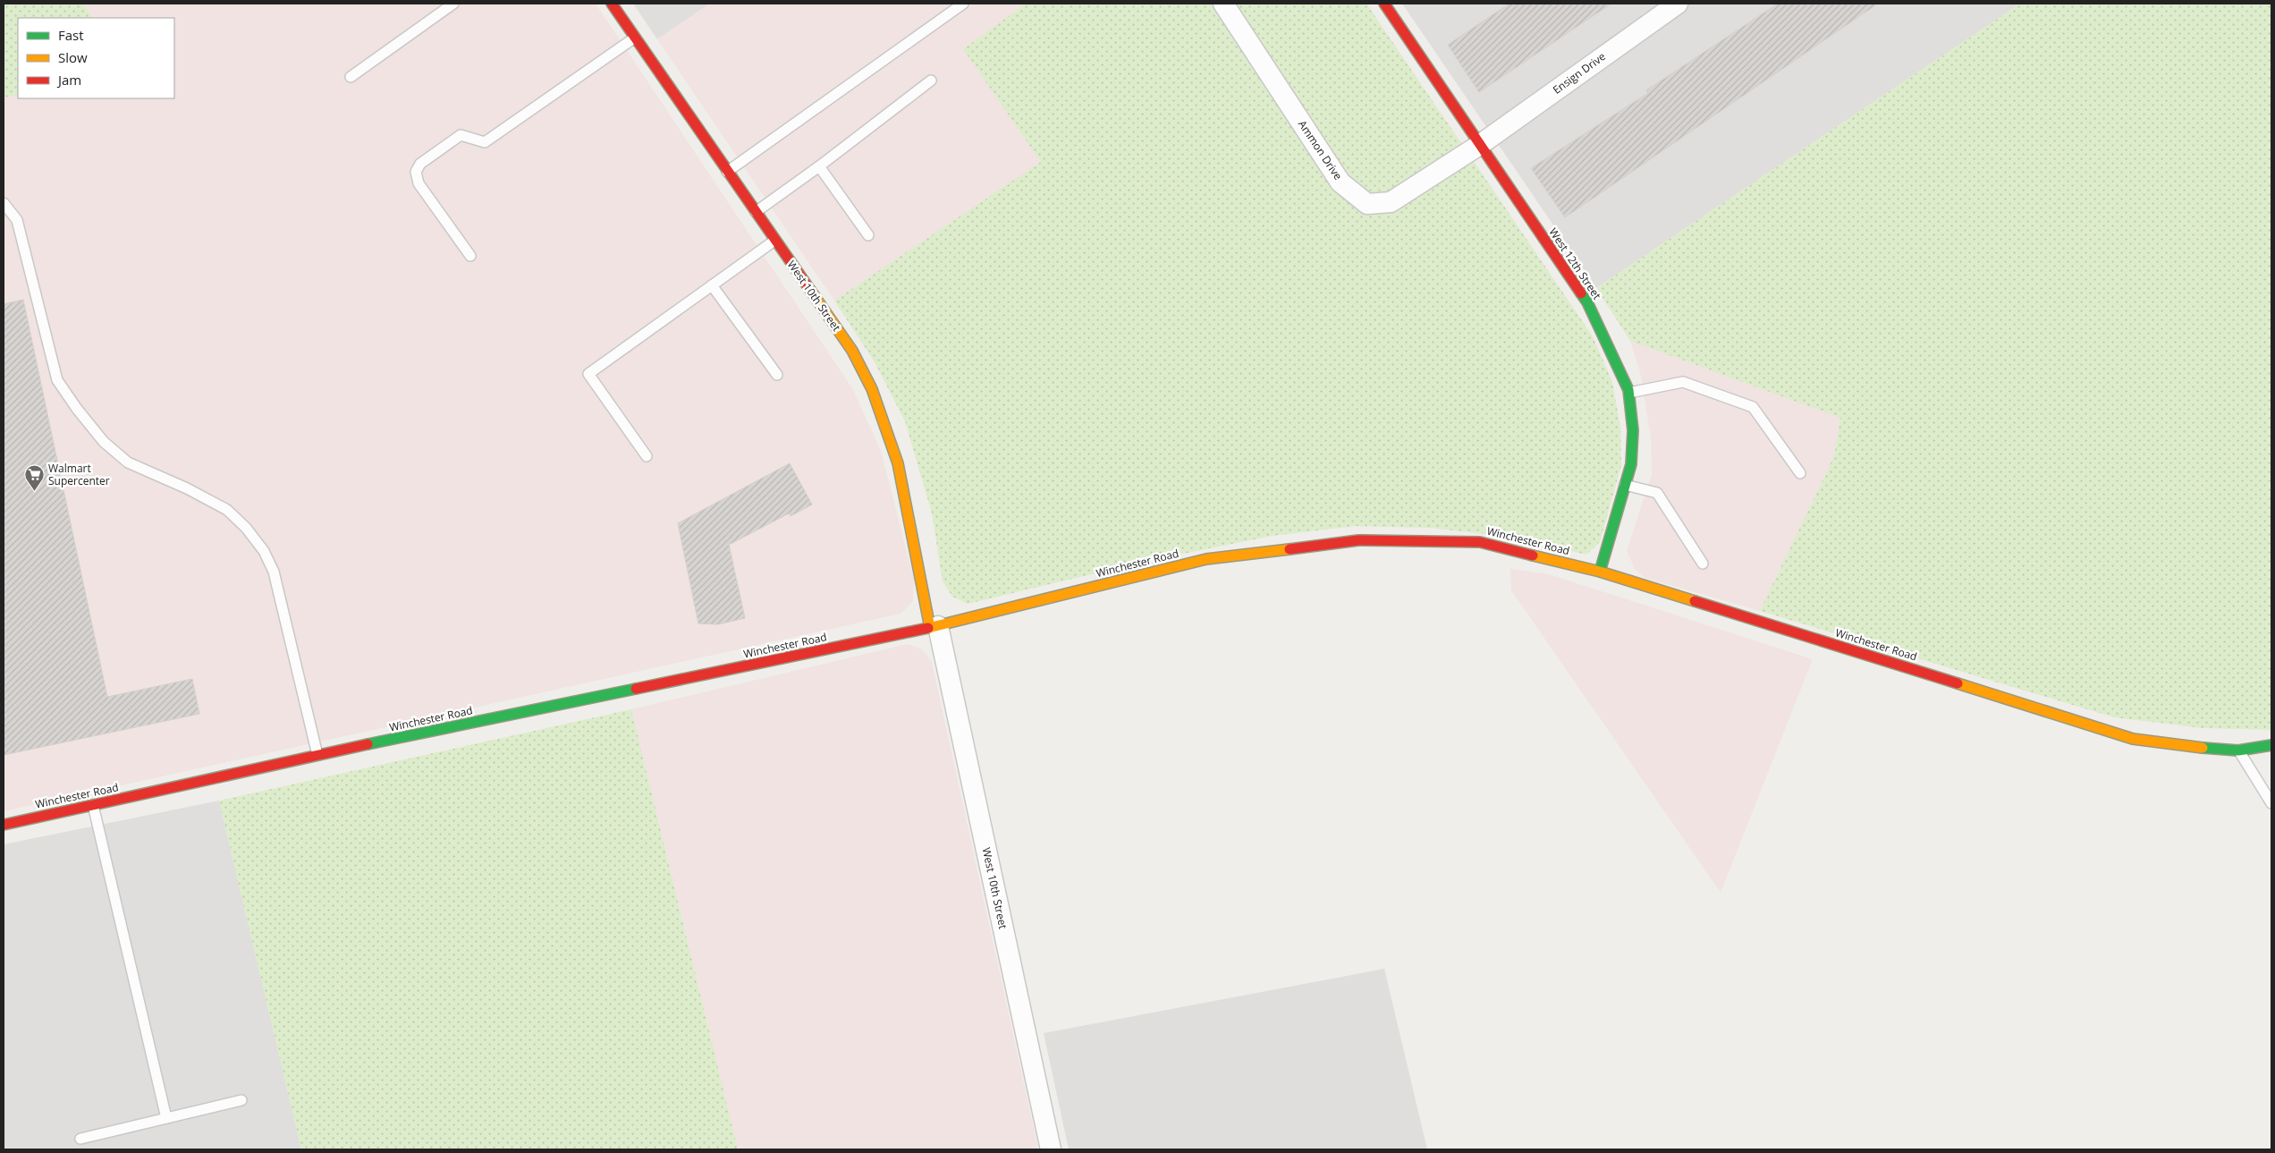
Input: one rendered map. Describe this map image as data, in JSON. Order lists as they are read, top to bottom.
{
  "streets": {
    "street": [
      "Ensign Drive",
      "Ammon Drive",
      "West 12th Street",
      "West 10th Street",
      "Winchester Road"
    ]
  },
  "crossings": [
    ["Ensign Drive", "Ammon Drive"],
    ["Ensign Drive", "West 12th Street"],
    ["Ammon Drive", "West 12th Street"],
    ["West 12th Street", "Winchester Road"],
    ["West 10th Street", "Winchester Road"]
  ],
  "places": {
    "supermarket": ["Walmart Supercenter"]
  },
  "legend": ["Fast", "Slow", "Jam"]
}
